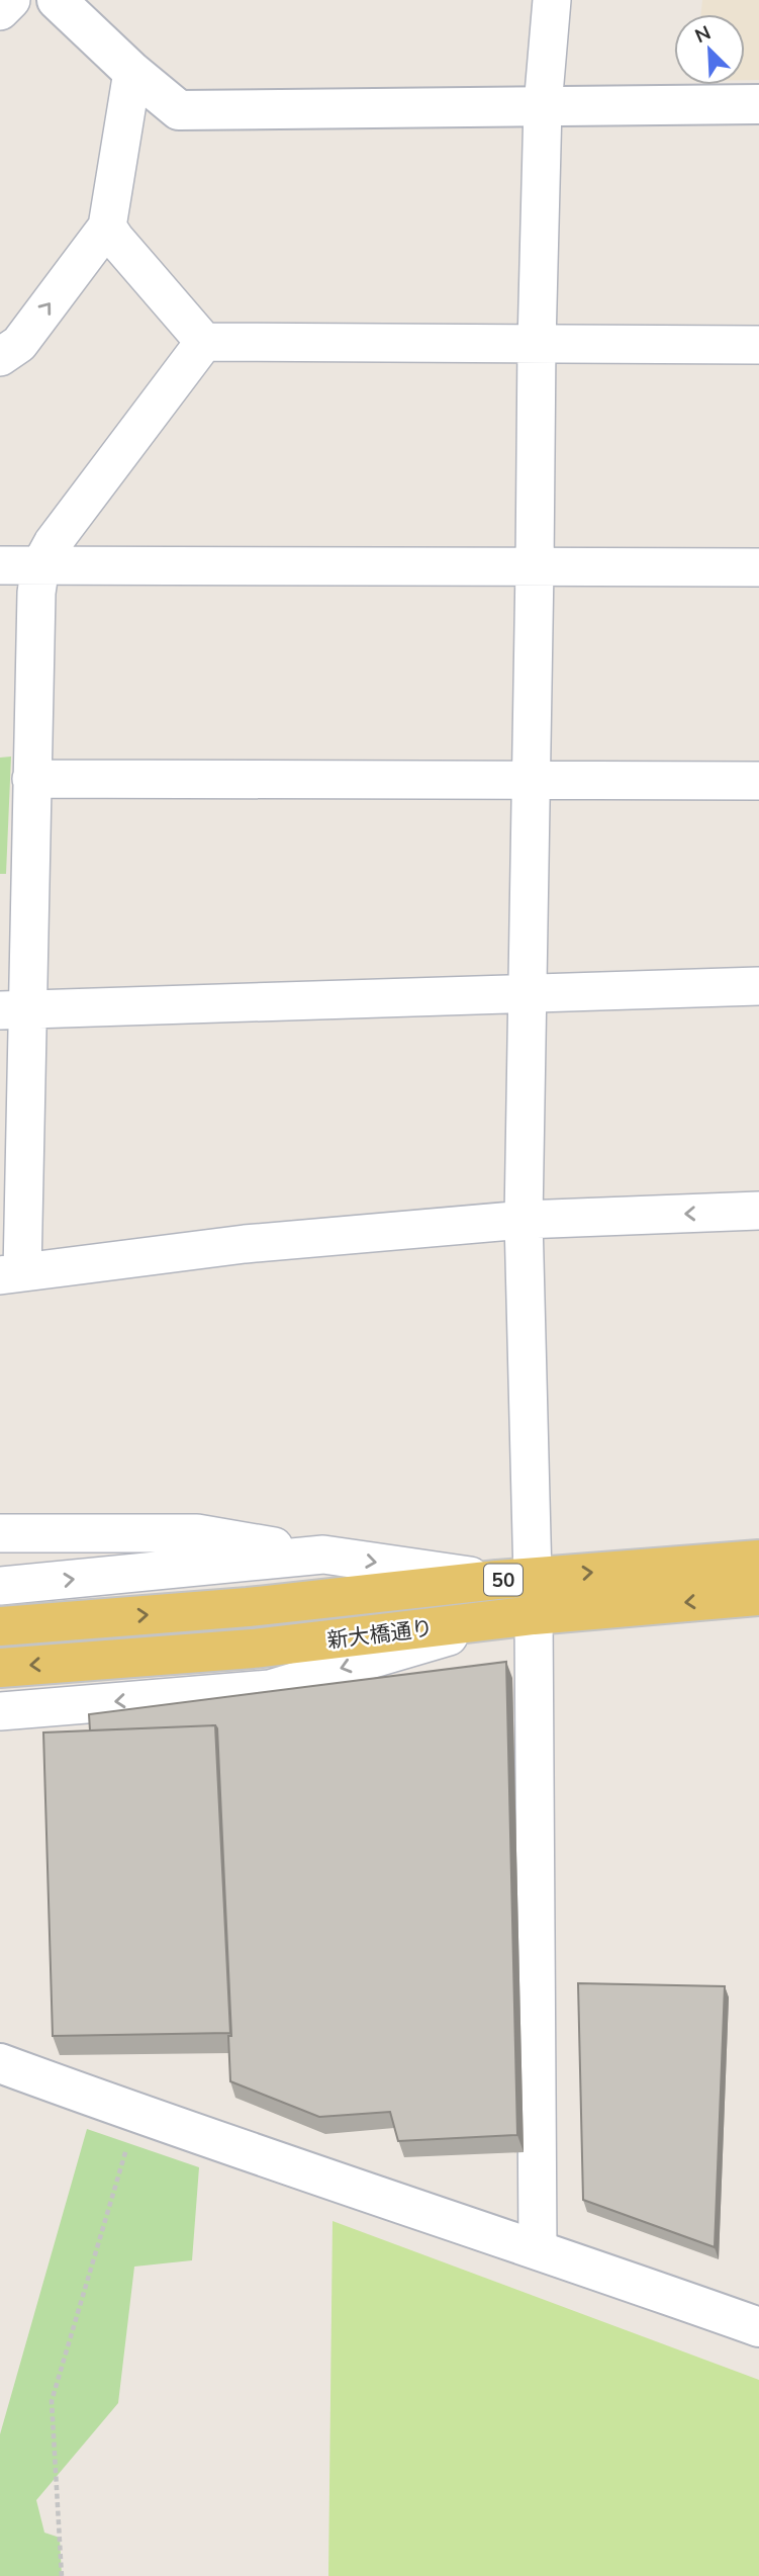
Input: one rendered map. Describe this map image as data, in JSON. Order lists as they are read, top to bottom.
{
  "streets": {
    "main road": ["50", "新大橋通り"]
  },
  "north": "top left"
}
